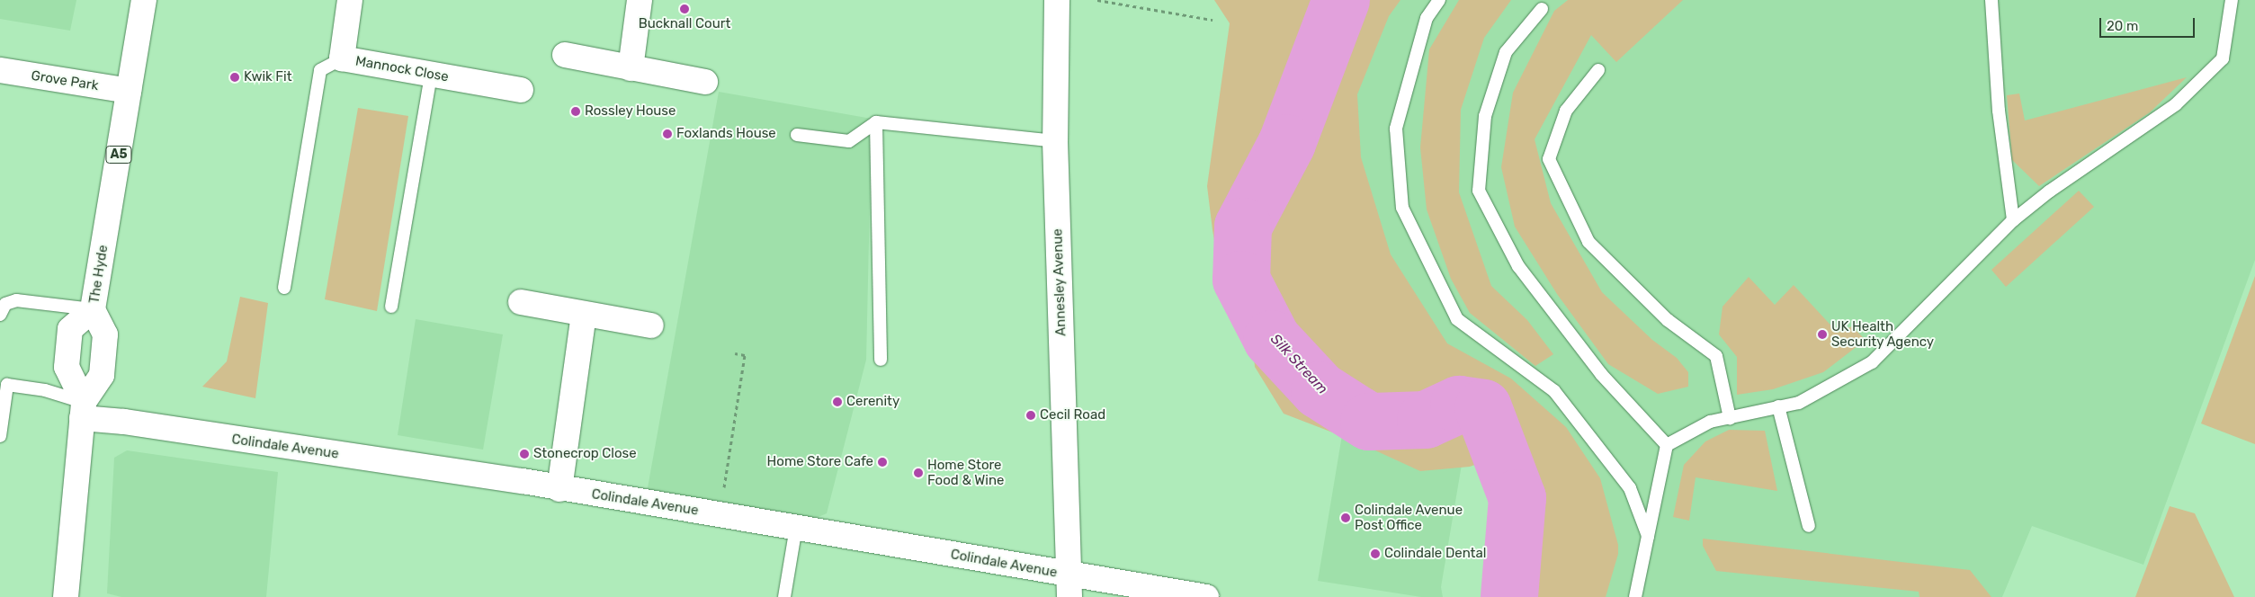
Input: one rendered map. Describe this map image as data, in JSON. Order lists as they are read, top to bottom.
{
  "streets": {
    "street": [
      "Mannock Close",
      "Grove Park",
      "A5",
      "The Hyde",
      "Annesley Avenue",
      "Colindale Avenue"
    ]
  },
  "crossings": [
    ["Grove Park", "The Hyde"],
    ["The Hyde", "Colindale Avenue"],
    ["Annesley Avenue", "Colindale Avenue"]
  ],
  "water": ["Silk Stream"],
  "places": [
    "Bucknall Court",
    "Kwik Fit",
    "Rossley House",
    "Foxlands House",
    "UK Health Security Agency",
    "Cerenity",
    "Cecil Road",
    "Stonecrop Close",
    "Home Store Cafe",
    "Home Store Food & Wine",
    "Colindale Avenue Post Office",
    "Colindale Dental"
  ],
  "scale_bar": "20 m"
}
